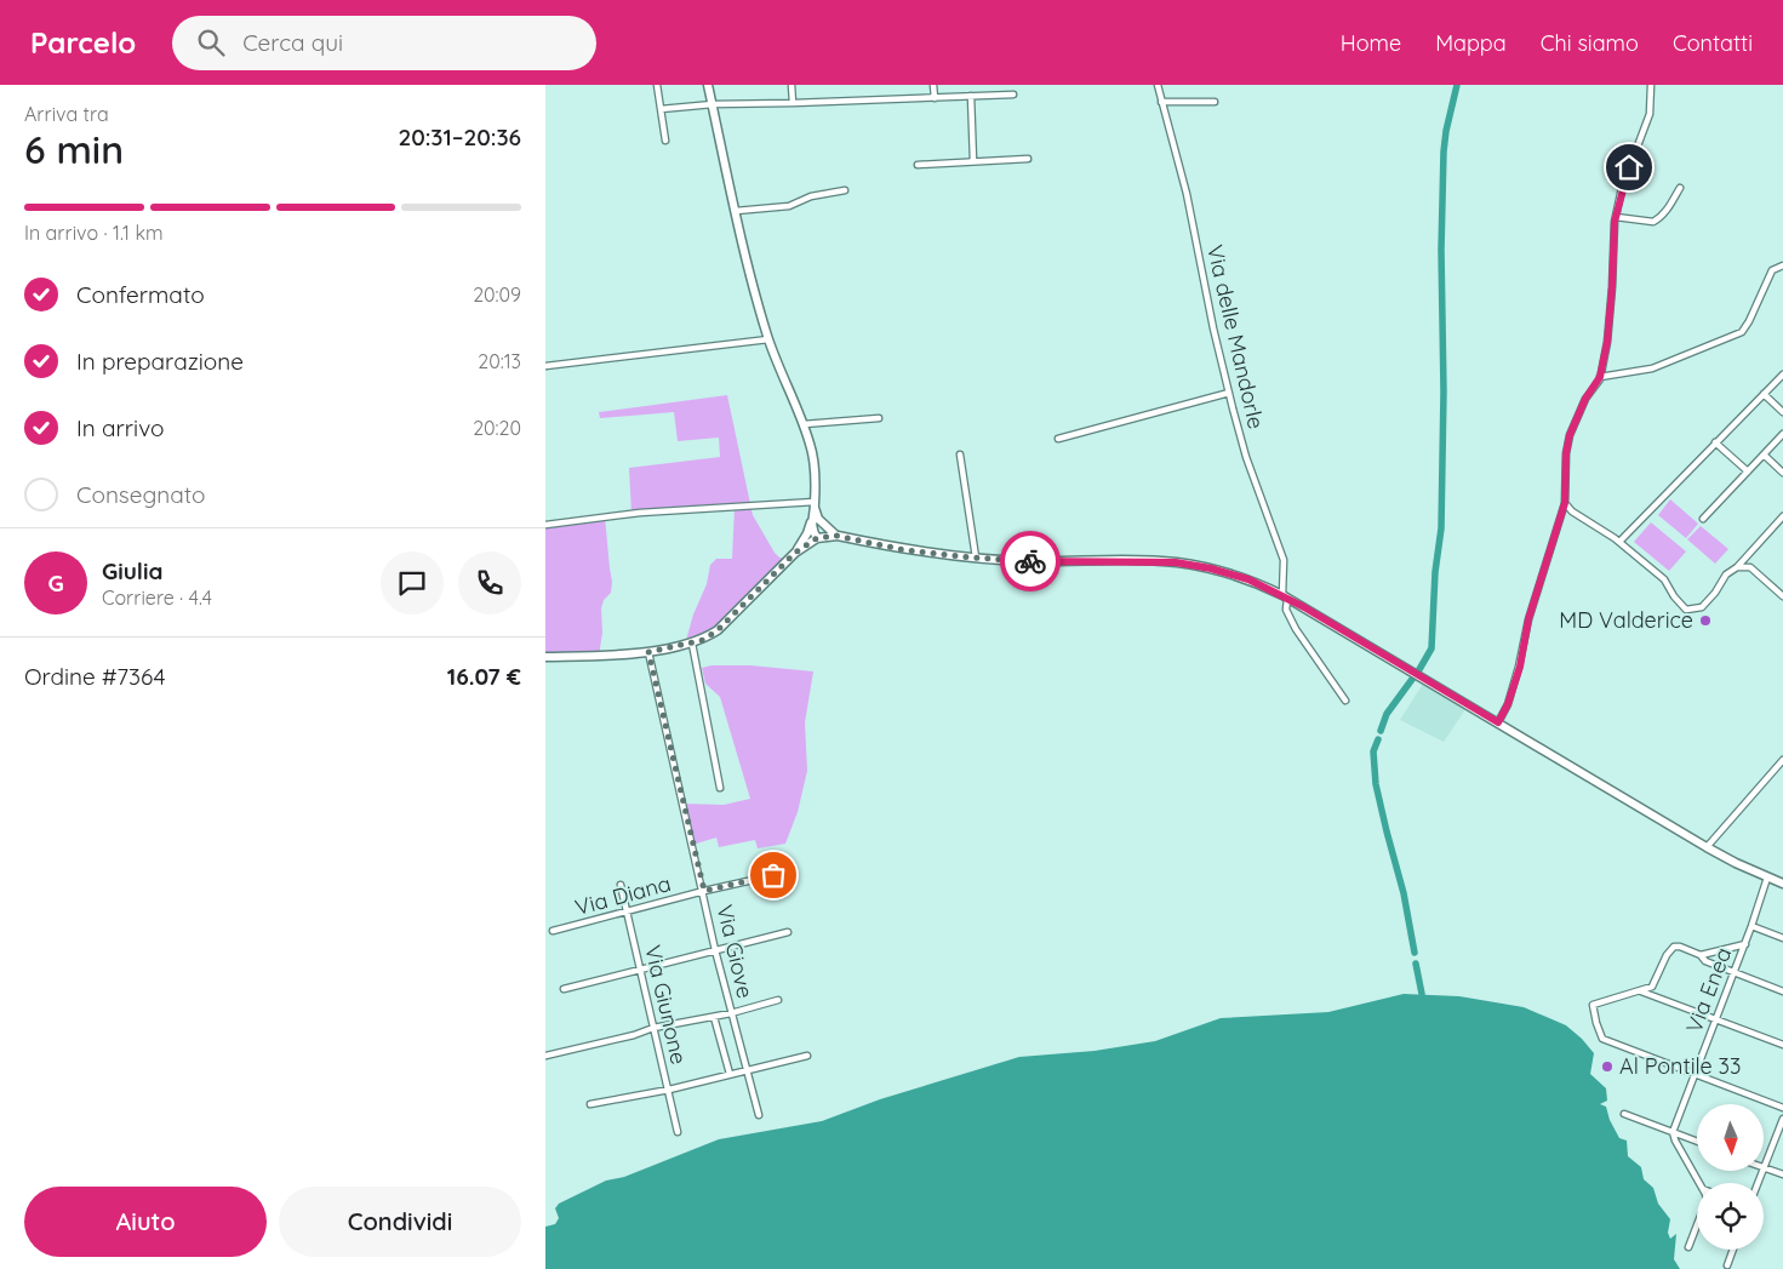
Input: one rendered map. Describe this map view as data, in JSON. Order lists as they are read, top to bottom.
{
  "streets": {
    "street": [
      "Via delle Mandorle",
      "Via Diana",
      "Via Giove",
      "Via Enea",
      "Via Giunone"
    ]
  },
  "crossings": [
    ["Via Diana", "Via Giove"],
    ["Via Diana", "Via Giunone"]
  ],
  "places": ["MD Valderice", "Al Pontile 33"],
  "north": "bottom",
  "page": {
    "header": "Parcelo",
    "search": "Cerca qui",
    "nav": [
      "Home",
      "Mappa",
      "Chi siamo",
      "Contatti"
    ],
    "heading": ["6 min", "Arriva tra", "20:31–20:36"],
    "panel": [
      "Giulia",
      "Corriere · 4.4",
      "Ordine #7364",
      "16.07 €"
    ],
    "bar": "In arrivo · 1.1 km",
    "list": [
      ["Confermato", "20:09"],
      ["In preparazione", "20:13"],
      ["In arrivo", "20:20"],
      "Consegnato"
    ],
    "round": "G",
    "buttons": ["Aiuto", "Condividi"]
  }
}
